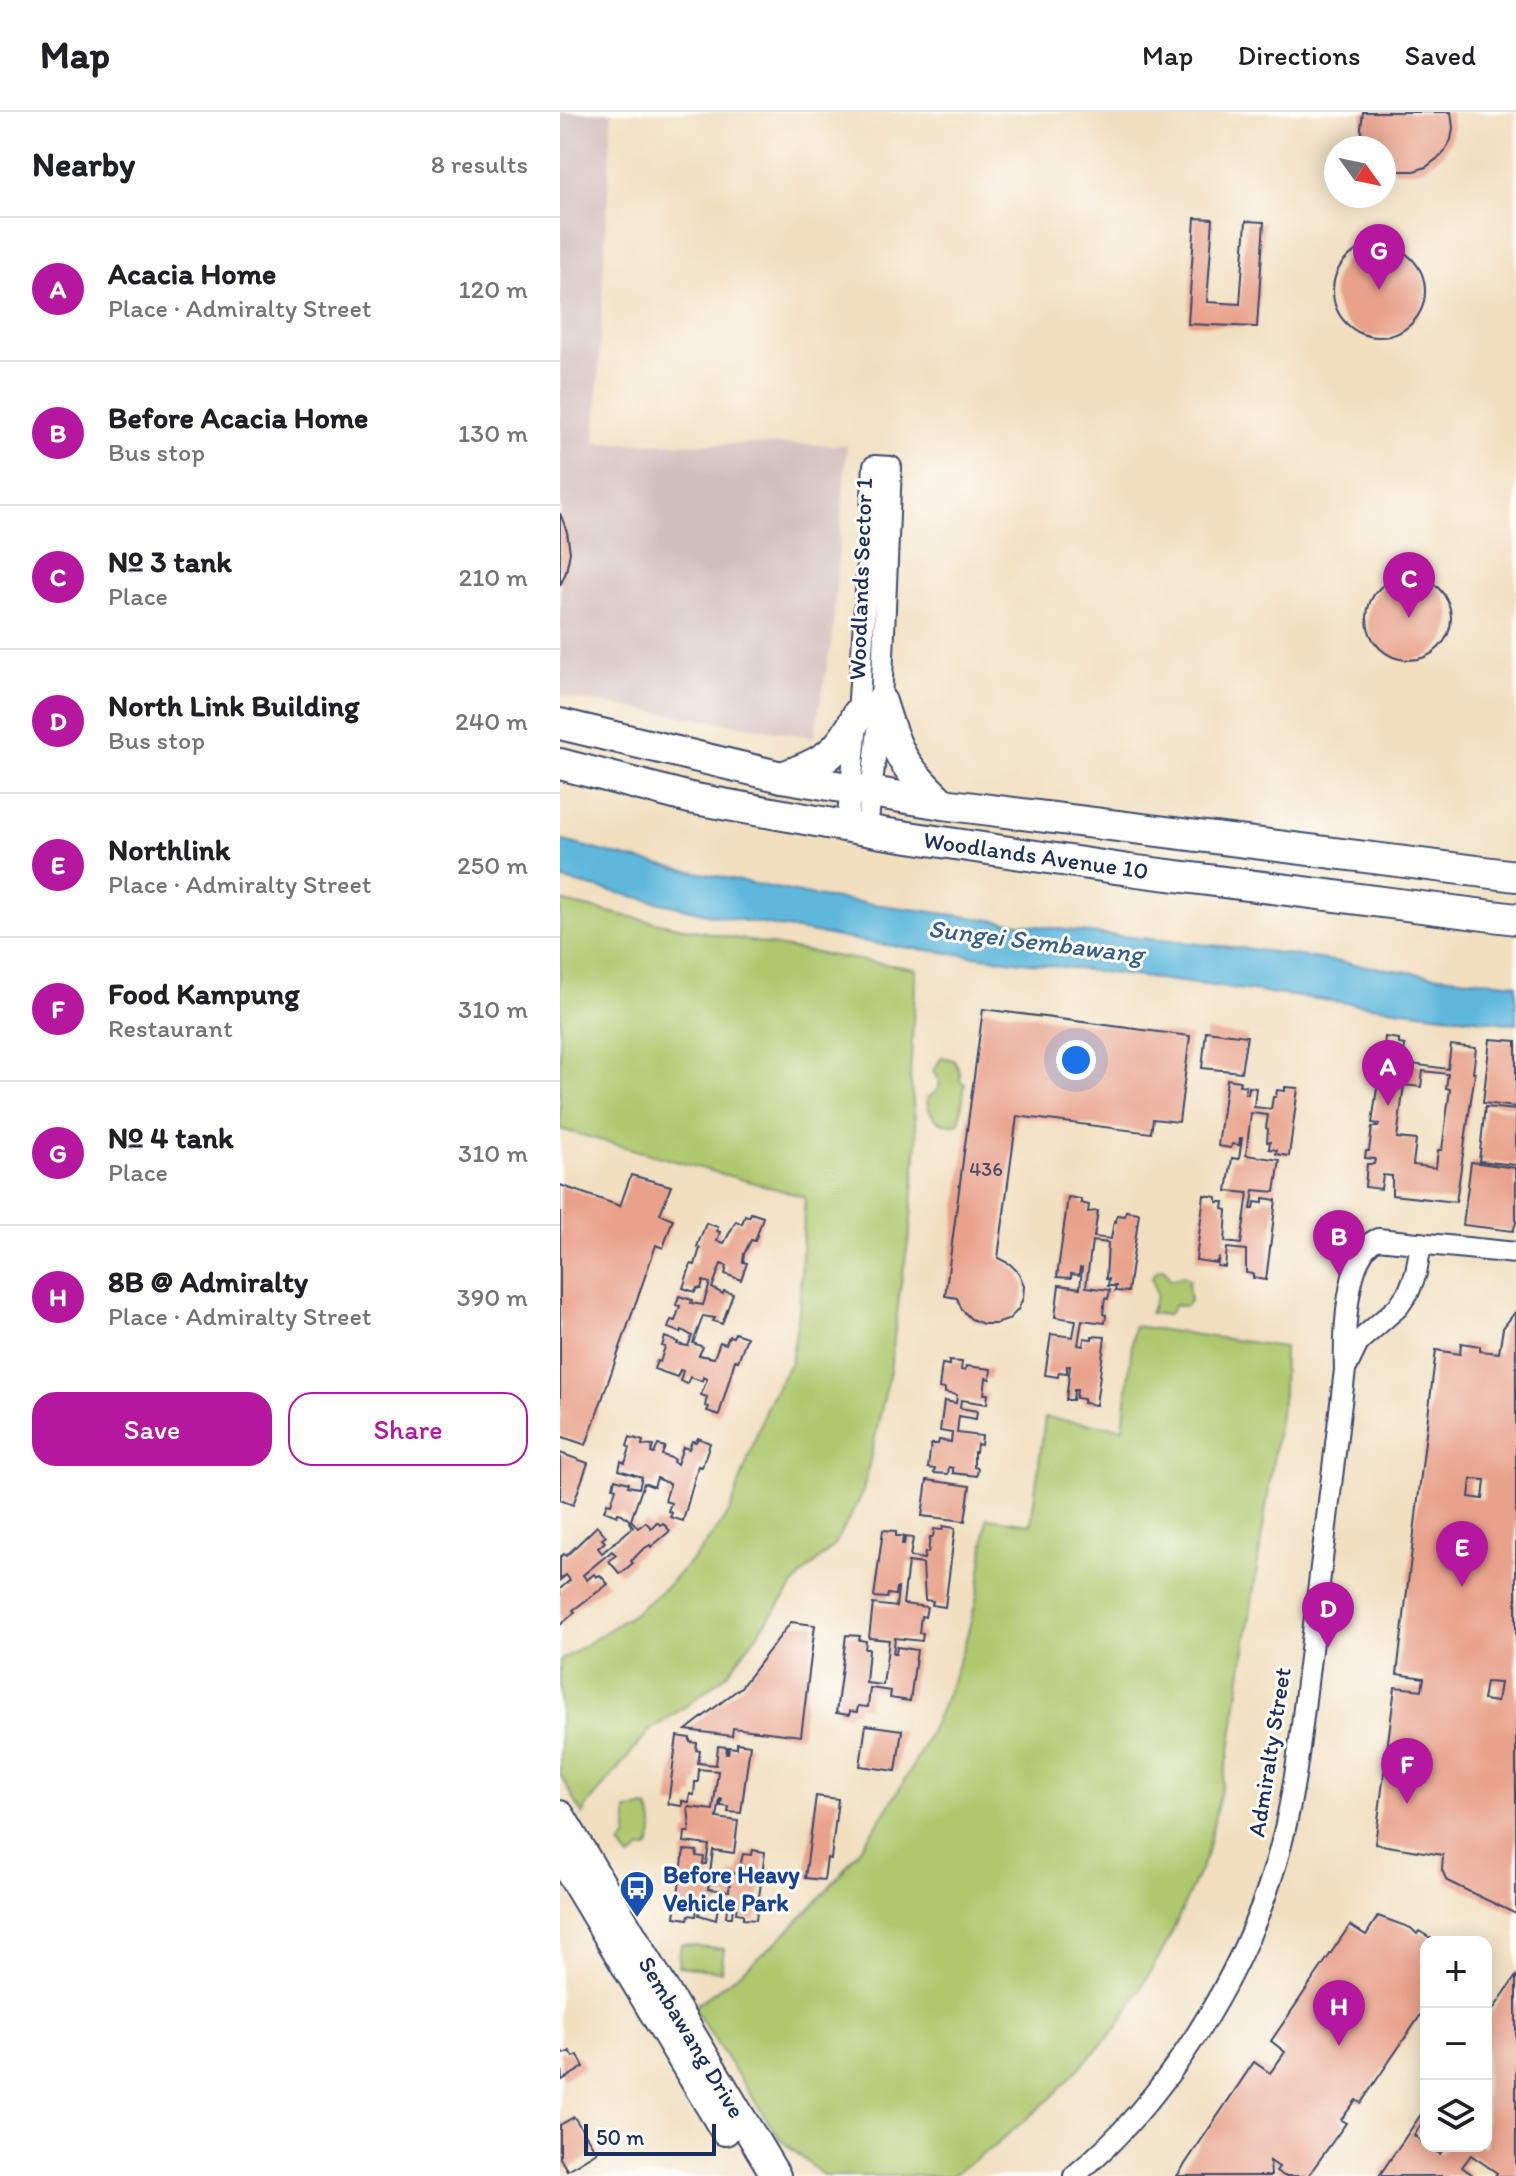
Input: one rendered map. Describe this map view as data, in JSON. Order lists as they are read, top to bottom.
{
  "streets": {
    "main road": ["Woodlands Avenue 10", "Sembawang Drive"],
    "street": ["Woodlands Sector 1", "Admiralty Street"]
  },
  "crossings": [
    ["Woodlands Sector 1", "Woodlands Avenue 10"]
  ],
  "water": ["Sungei Sembawang"],
  "places": {
    "bus stop": ["Before Heavy Vehicle Park"]
  },
  "house_numbers": ["436"],
  "scale_bar": "50 m",
  "north": "bottom right",
  "page": {
    "header": "Map",
    "nav": ["Map", "Directions", "Saved"],
    "heading": ["Nearby", "8 results"],
    "list": [
      {
        "mark": "A",
        "name": "Acacia Home",
        "note": "Place · Admiralty Street",
        "value": "120 m"
      },
      {
        "mark": "B",
        "name": "Before Acacia Home",
        "note": "Bus stop",
        "value": "130 m"
      },
      {
        "mark": "C",
        "name": "№ 3 tank",
        "note": "Place",
        "value": "210 m"
      },
      {
        "mark": "D",
        "name": "North Link Building",
        "note": "Bus stop",
        "value": "240 m"
      },
      {
        "mark": "E",
        "name": "Northlink",
        "note": "Place · Admiralty Street",
        "value": "250 m"
      },
      {
        "mark": "F",
        "name": "Food Kampung",
        "note": "Restaurant",
        "value": "310 m"
      },
      {
        "mark": "G",
        "name": "№ 4 tank",
        "note": "Place",
        "value": "310 m"
      },
      {
        "mark": "H",
        "name": "8B @ Admiralty",
        "note": "Place · Admiralty Street",
        "value": "390 m"
      }
    ],
    "pins": [
      "G",
      "C",
      "A",
      "B",
      "E",
      "D",
      "F",
      "H"
    ],
    "buttons": ["Save", "Share"],
    "map_buttons": ["+", "−"],
    "scale": "50 m"
  }
}
